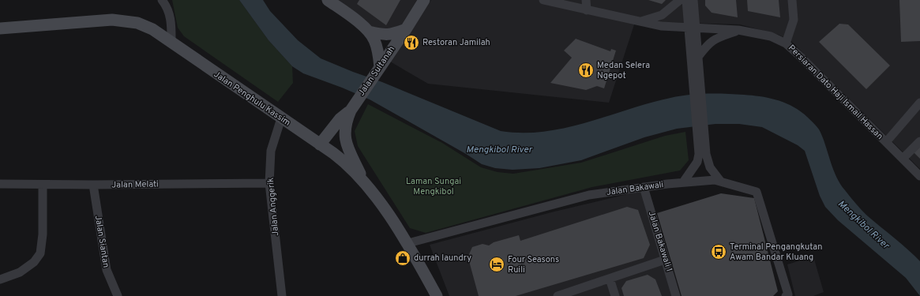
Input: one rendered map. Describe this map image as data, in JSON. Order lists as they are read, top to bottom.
{
  "streets": {
    "street": [
      "Jalan Sultanah",
      "Persiaran Dato Haji Ismail Hassan",
      "Jalan Penghulu Kassim",
      "Jalan Melati",
      "Jalan Bakawali",
      "Jalan Anggerik",
      "Jalan Siantan",
      "Jalan Bakawali 1"
    ]
  },
  "crossings": [
    ["Jalan Sultanah", "Jalan Penghulu Kassim"],
    ["Jalan Penghulu Kassim", "Jalan Bakawali"],
    ["Jalan Penghulu Kassim", "Jalan Anggerik"],
    ["Jalan Melati", "Jalan Anggerik"],
    ["Jalan Melati", "Jalan Siantan"],
    ["Jalan Bakawali", "Jalan Bakawali 1"]
  ],
  "water": ["Mengkibol River"],
  "parks": ["Laman Sungai Mengkibol"],
  "places": {
    "restaurant": ["Restoran Jamilah", "Medan Selera Ngepot"],
    "bus stop": ["Terminal Pengangkutan Awam Bandar Kluang"],
    "shop": ["durrah laundry"],
    "hotel": ["Four Seasons Ruili"]
  }
}
